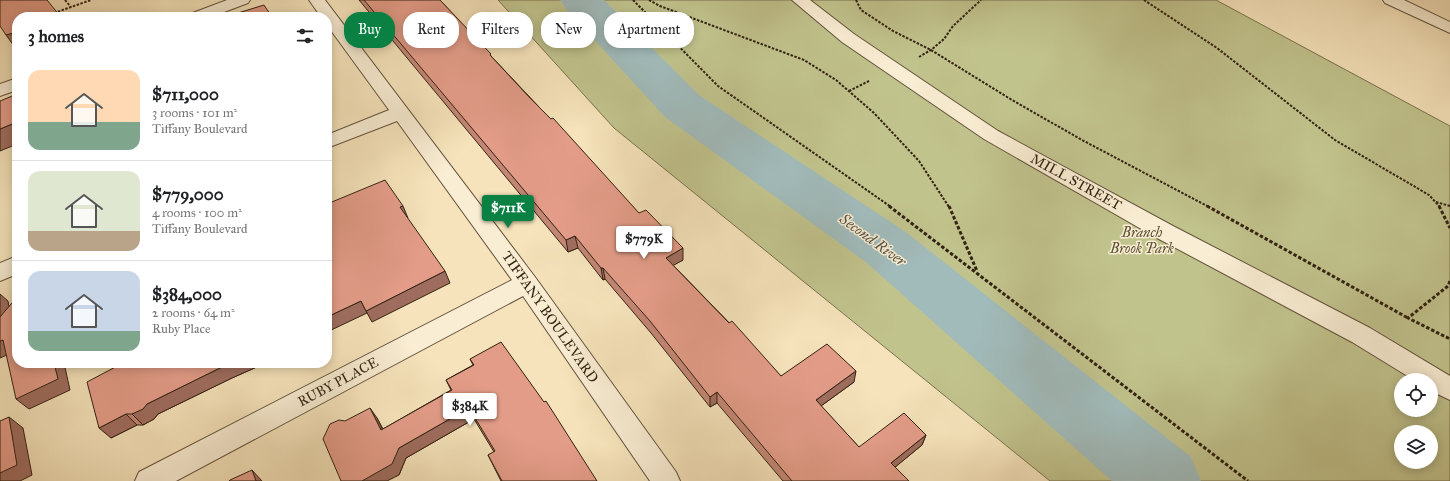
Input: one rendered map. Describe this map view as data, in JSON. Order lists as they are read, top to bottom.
{
  "streets": {
    "street": ["MILL STREET", "TIFFANY BOULEVARD", "RUBY PLACE"]
  },
  "crossings": [
    ["TIFFANY BOULEVARD", "RUBY PLACE"]
  ],
  "water": ["Second River"],
  "parks": ["Branch Brook Park"],
  "page": {
    "chip": [
      "Buy",
      "Rent",
      "Filters",
      "New",
      "Apartment"
    ],
    "heading": "3 homes",
    "list": [
      {
        "name": "$711,000",
        "note": "3 rooms · 101 m² · Tiffany Boulevard"
      },
      {
        "name": "$779,000",
        "note": "4 rooms · 100 m² · Tiffany Boulevard"
      },
      {
        "name": "$384,000",
        "note": "2 rooms · 64 m² · Ruby Place"
      }
    ],
    "price": ["$711K", "$779K", "$384K"]
  }
}
